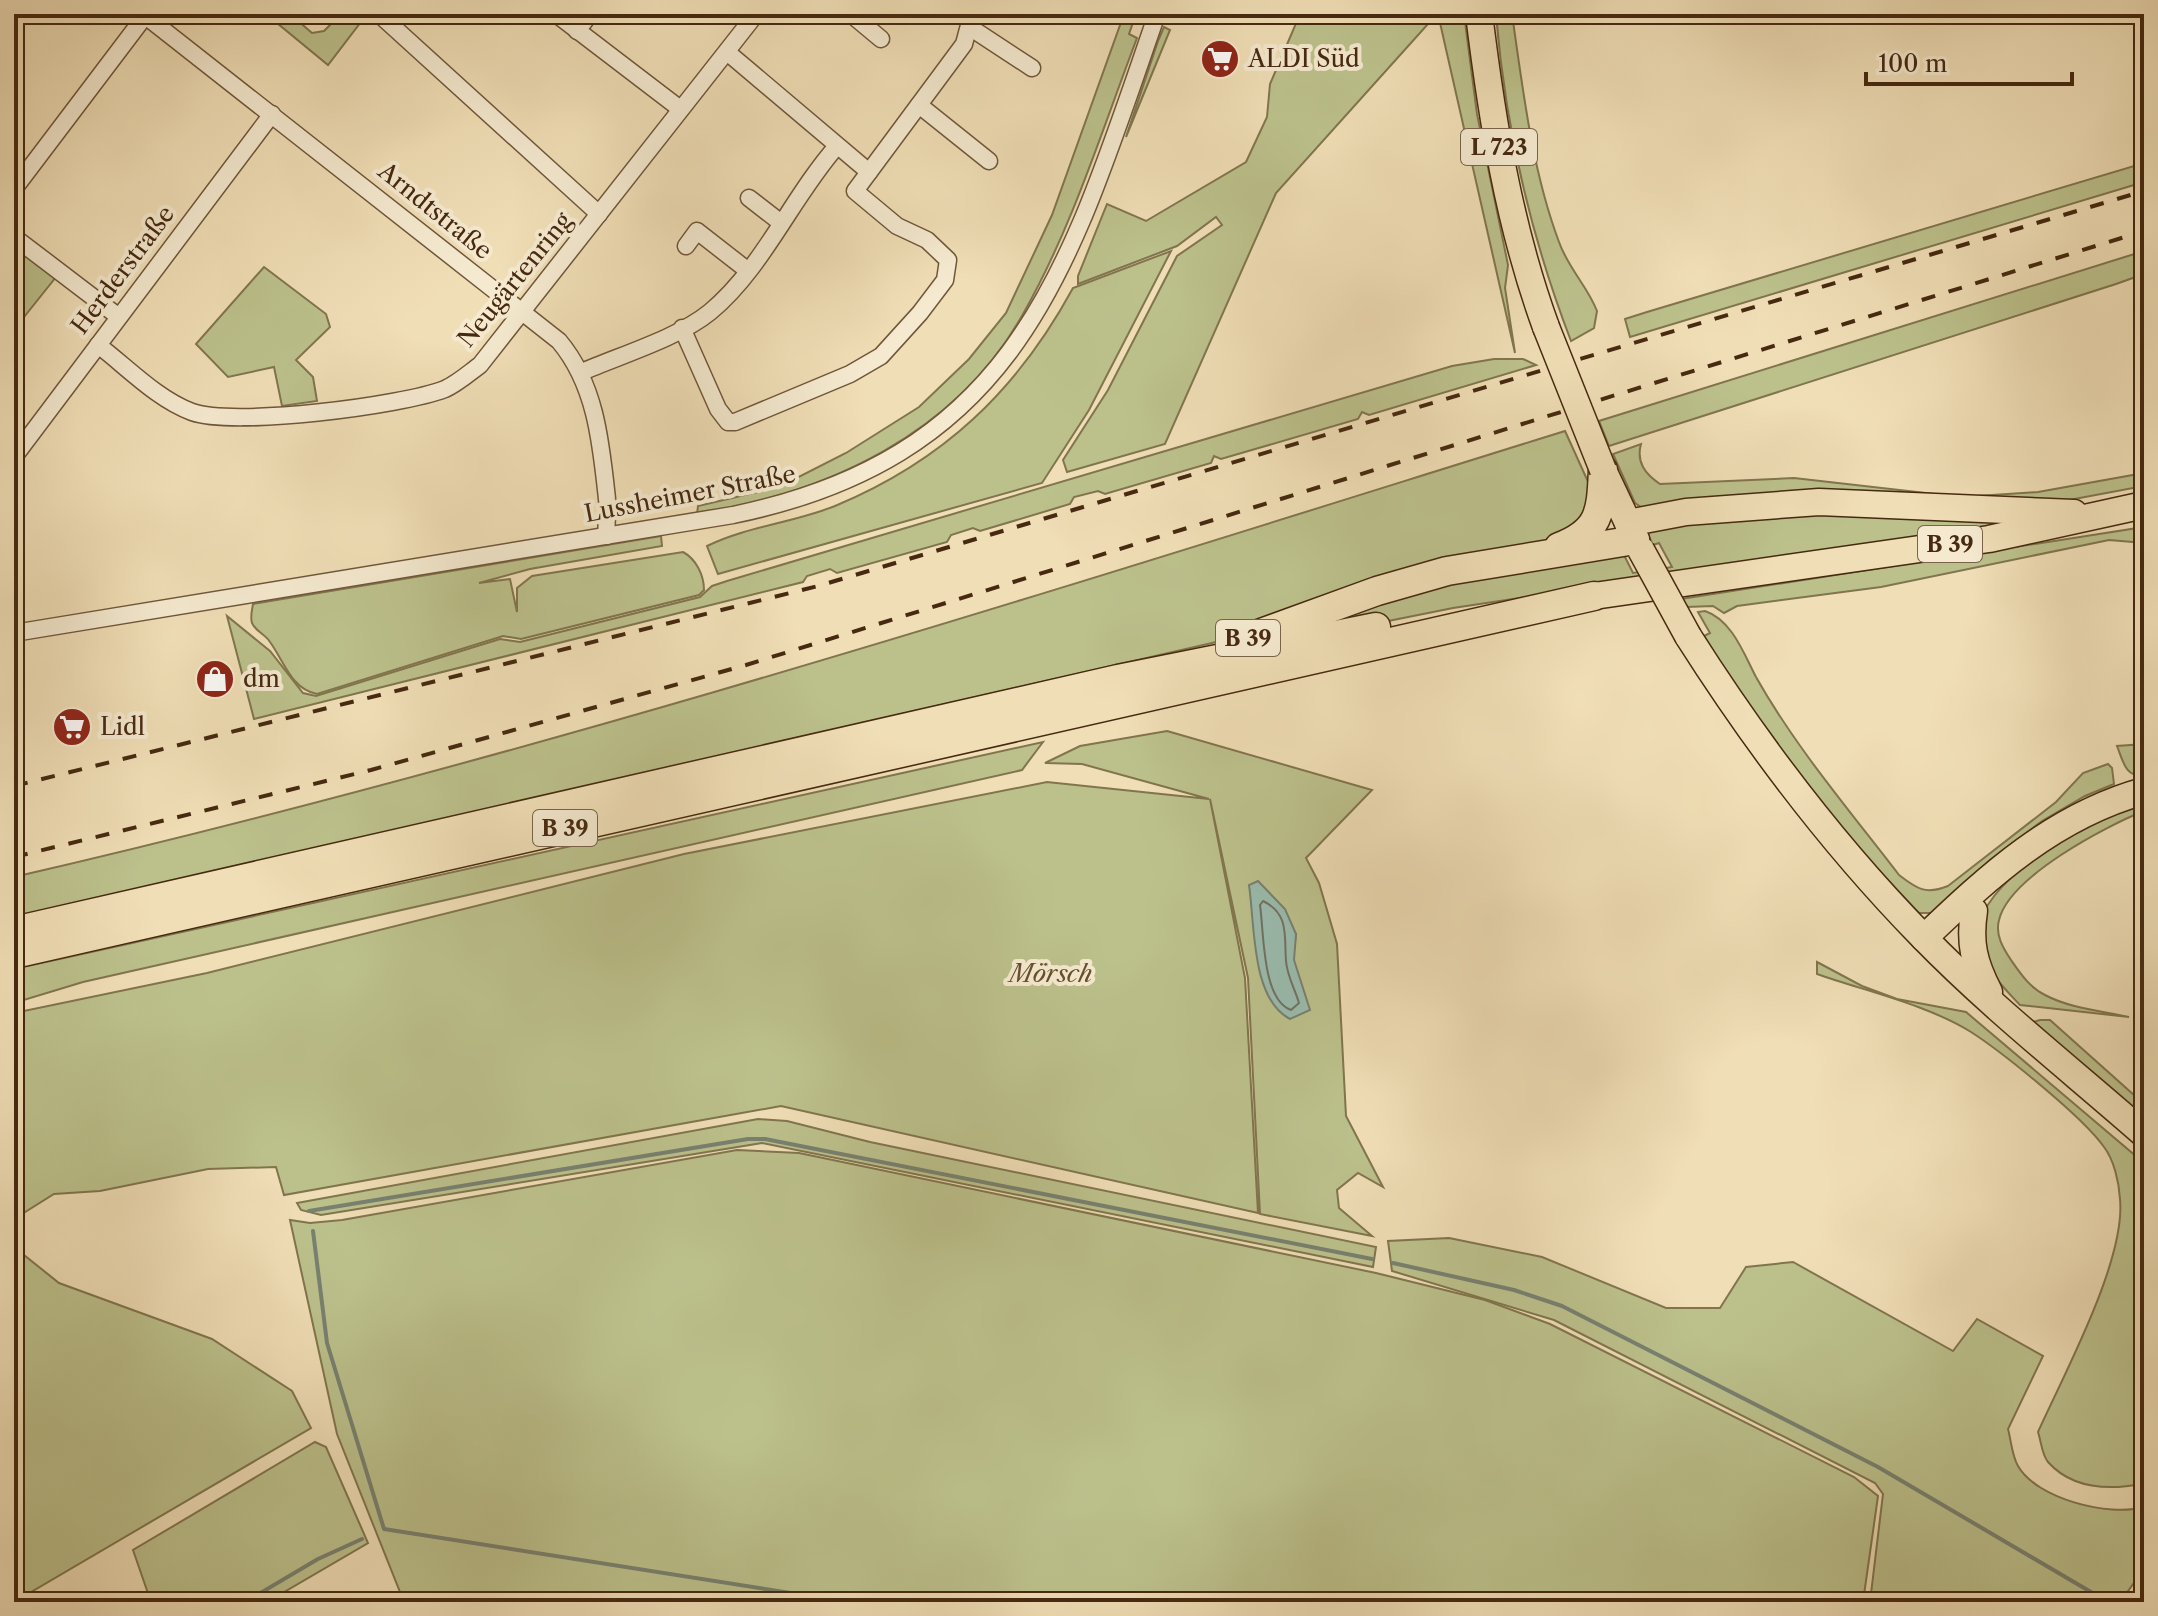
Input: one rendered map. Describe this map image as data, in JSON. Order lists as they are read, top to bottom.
{
  "streets": {
    "highway": ["B 39"],
    "main road": ["L 723"],
    "street": [
      "Arndtstraße",
      "Herderstraße",
      "Neugärtenring",
      "Lussheimer Straße"
    ]
  },
  "crossings": [
    ["L 723", "B 39"],
    ["Arndtstraße", "Herderstraße"],
    ["Arndtstraße", "Neugärtenring"],
    ["Arndtstraße", "Lussheimer Straße"],
    ["Herderstraße", "Neugärtenring"]
  ],
  "parks": ["Mörsch"],
  "places": {
    "supermarket": ["ALDI Süd", "Lidl"],
    "shop": ["dm"]
  },
  "scale_bar": "100 m"
}
